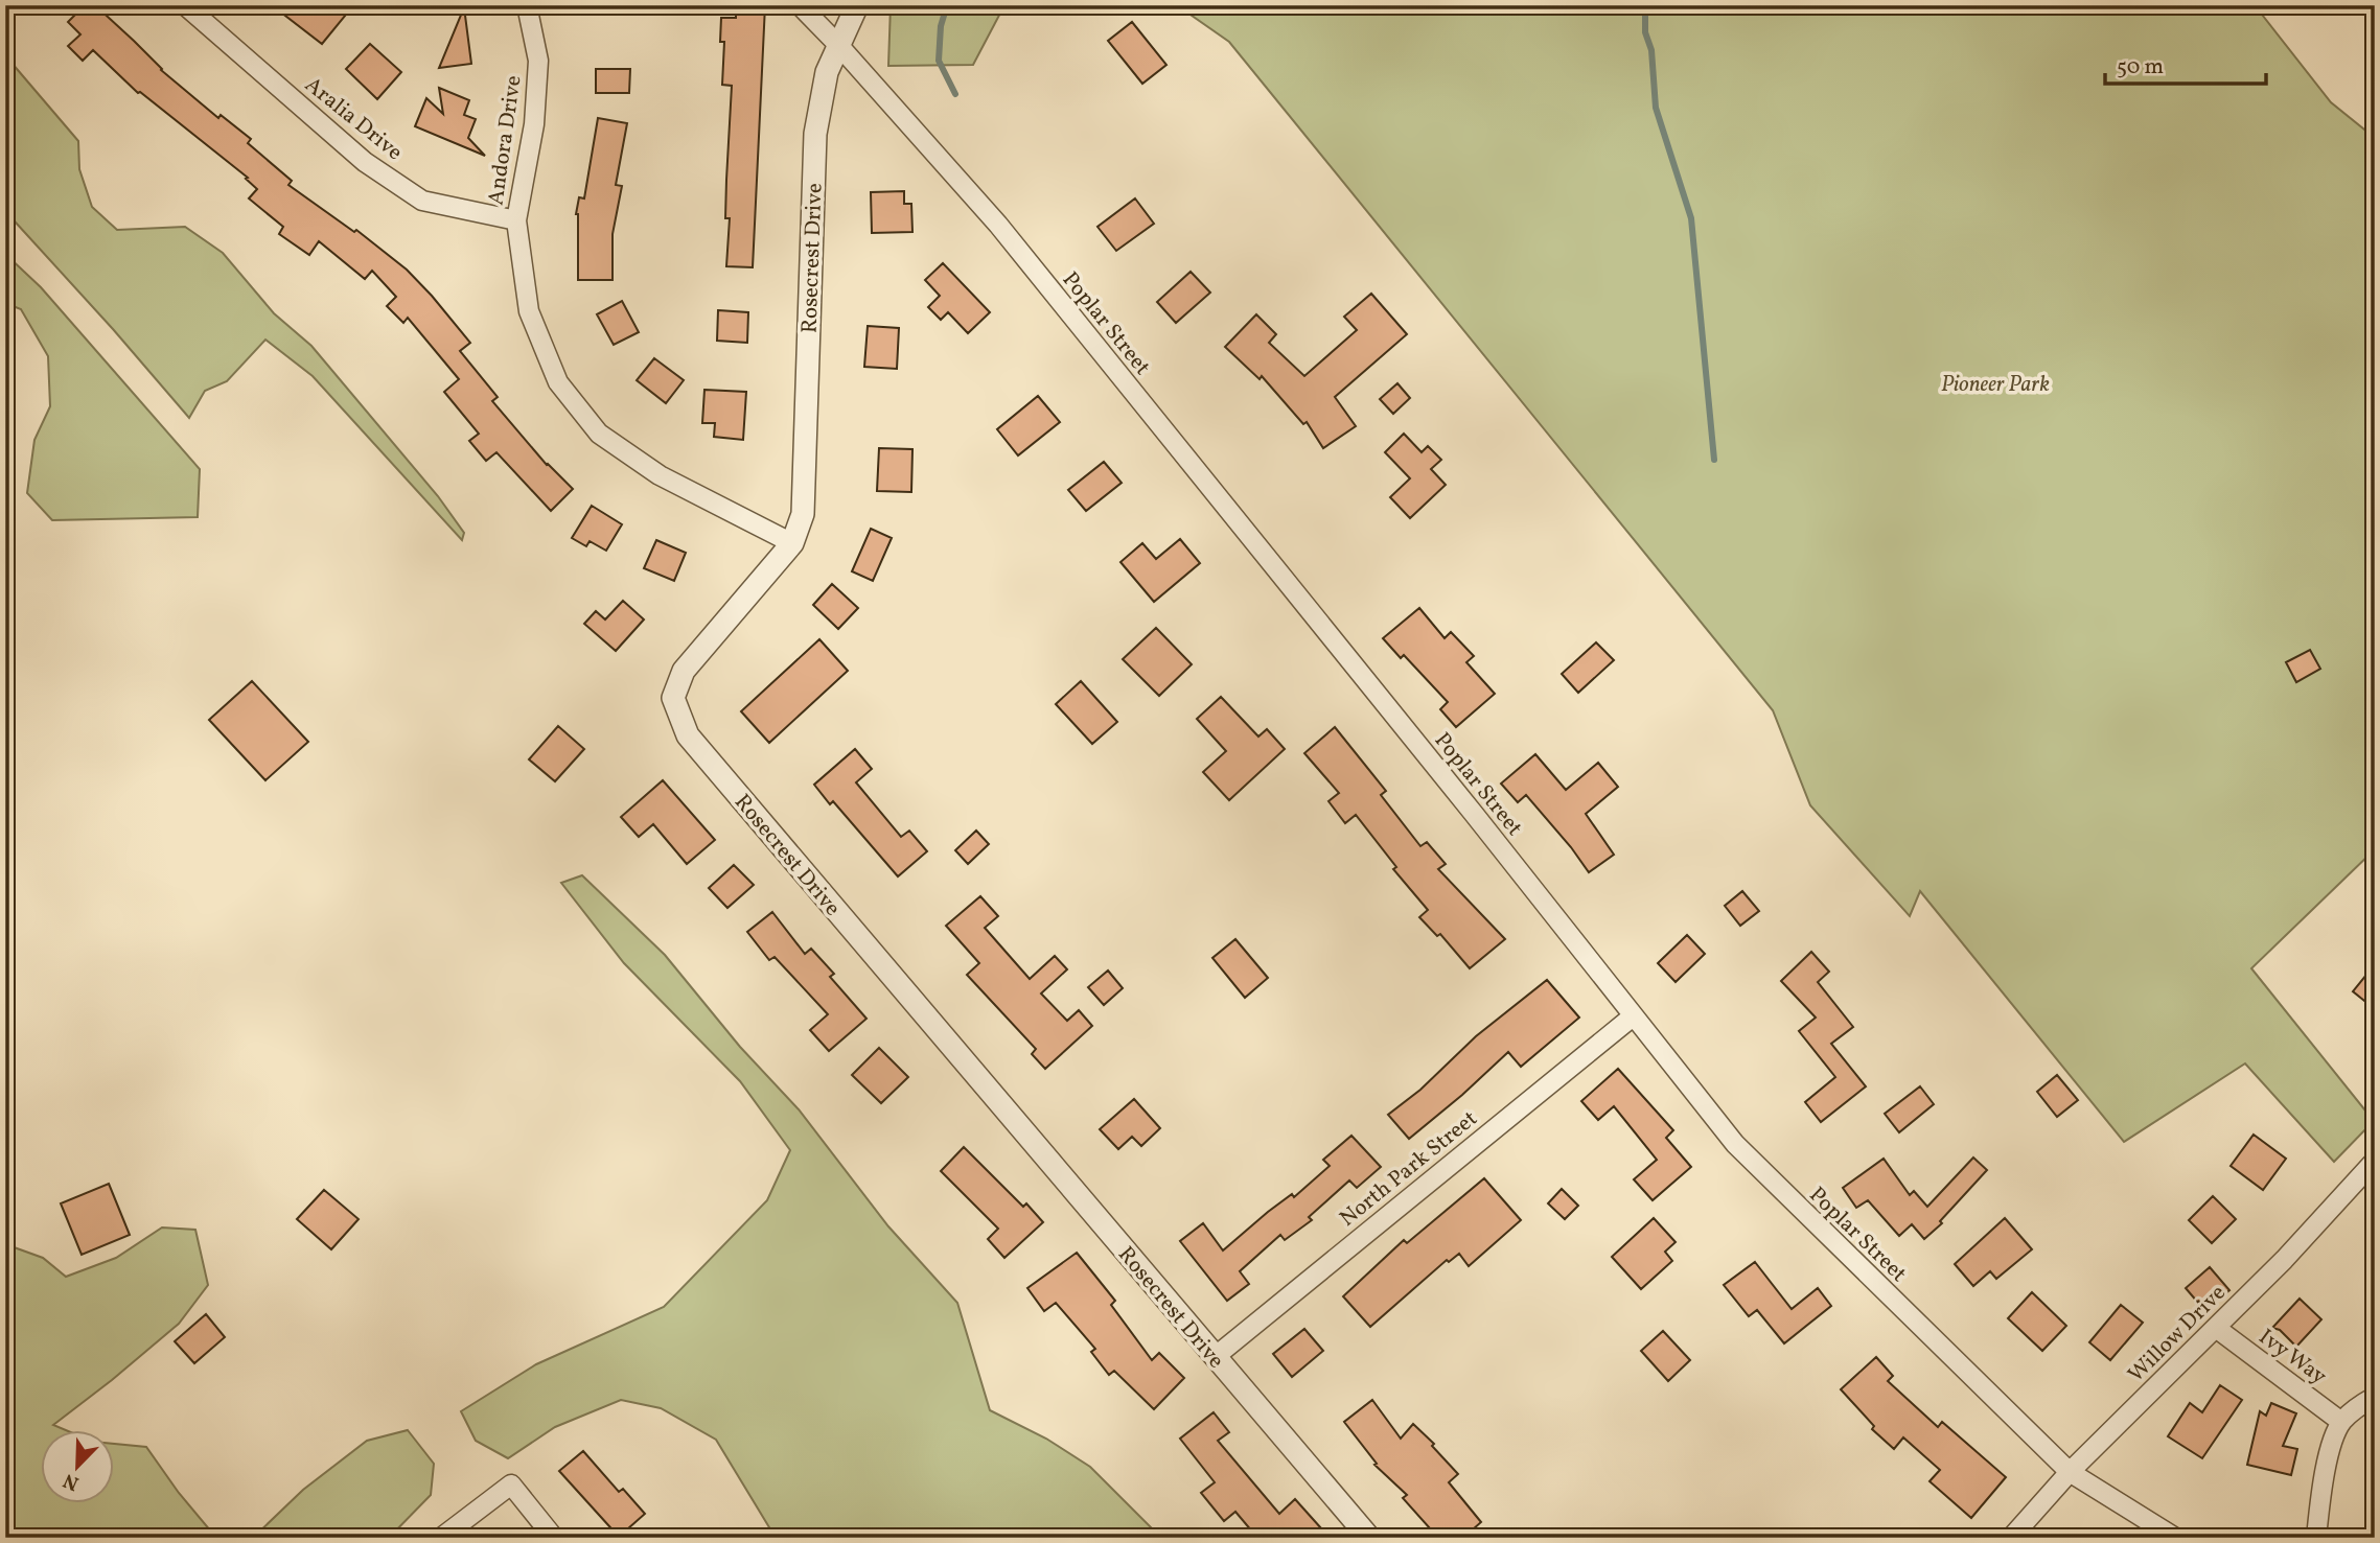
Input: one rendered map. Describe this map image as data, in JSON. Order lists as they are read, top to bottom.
{
  "streets": {
    "street": [
      "Aralia Drive",
      "Andora Drive",
      "Rosecrest Drive",
      "Poplar Street",
      "North Park Street",
      "Willow Drive",
      "Ivy Way"
    ]
  },
  "crossings": [
    ["Aralia Drive", "Andora Drive"],
    ["Andora Drive", "Rosecrest Drive"],
    ["Rosecrest Drive", "Poplar Street"],
    ["Rosecrest Drive", "North Park Street"],
    ["Poplar Street", "North Park Street"],
    ["Poplar Street", "Willow Drive"],
    ["Willow Drive", "Ivy Way"]
  ],
  "parks": ["Pioneer Park"],
  "scale_bar": "50 m",
  "north": "bottom left"
}
